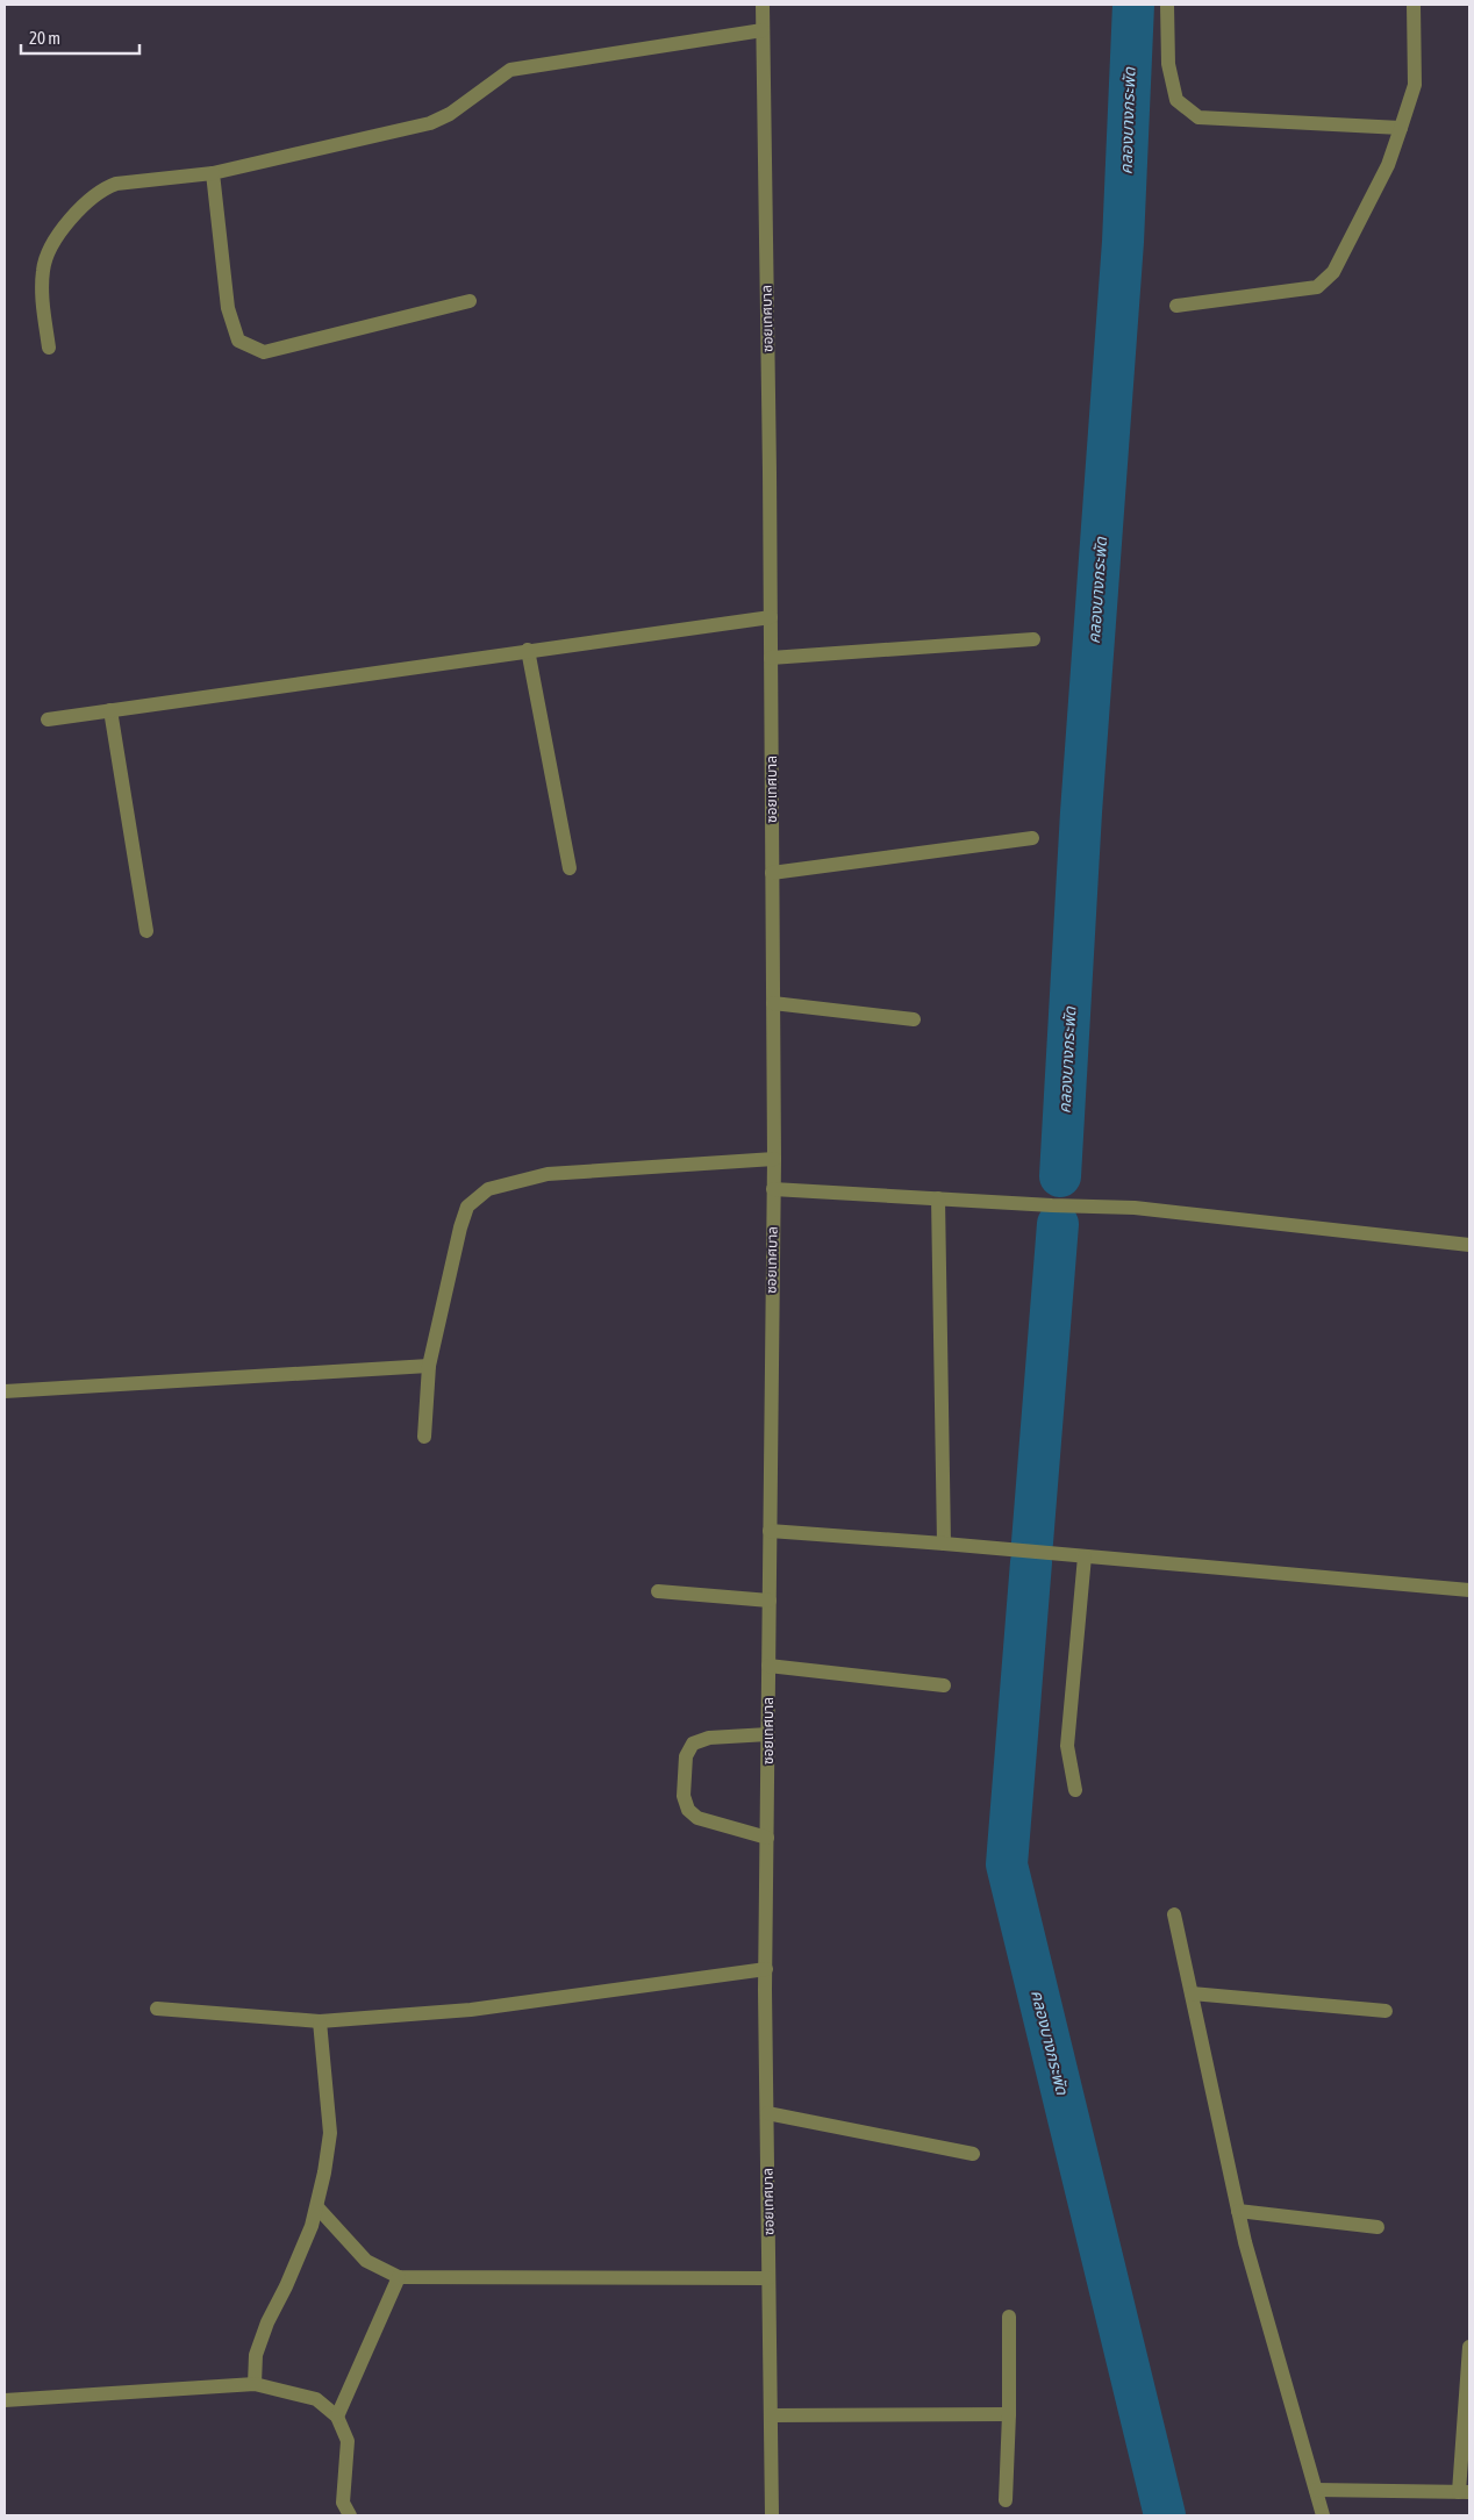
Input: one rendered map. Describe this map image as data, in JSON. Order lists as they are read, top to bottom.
{
  "streets": {
    "street": ["ซอยเทศบาล"]
  },
  "water": ["คลองบางกระพัด"],
  "scale_bar": "20 m"
}
